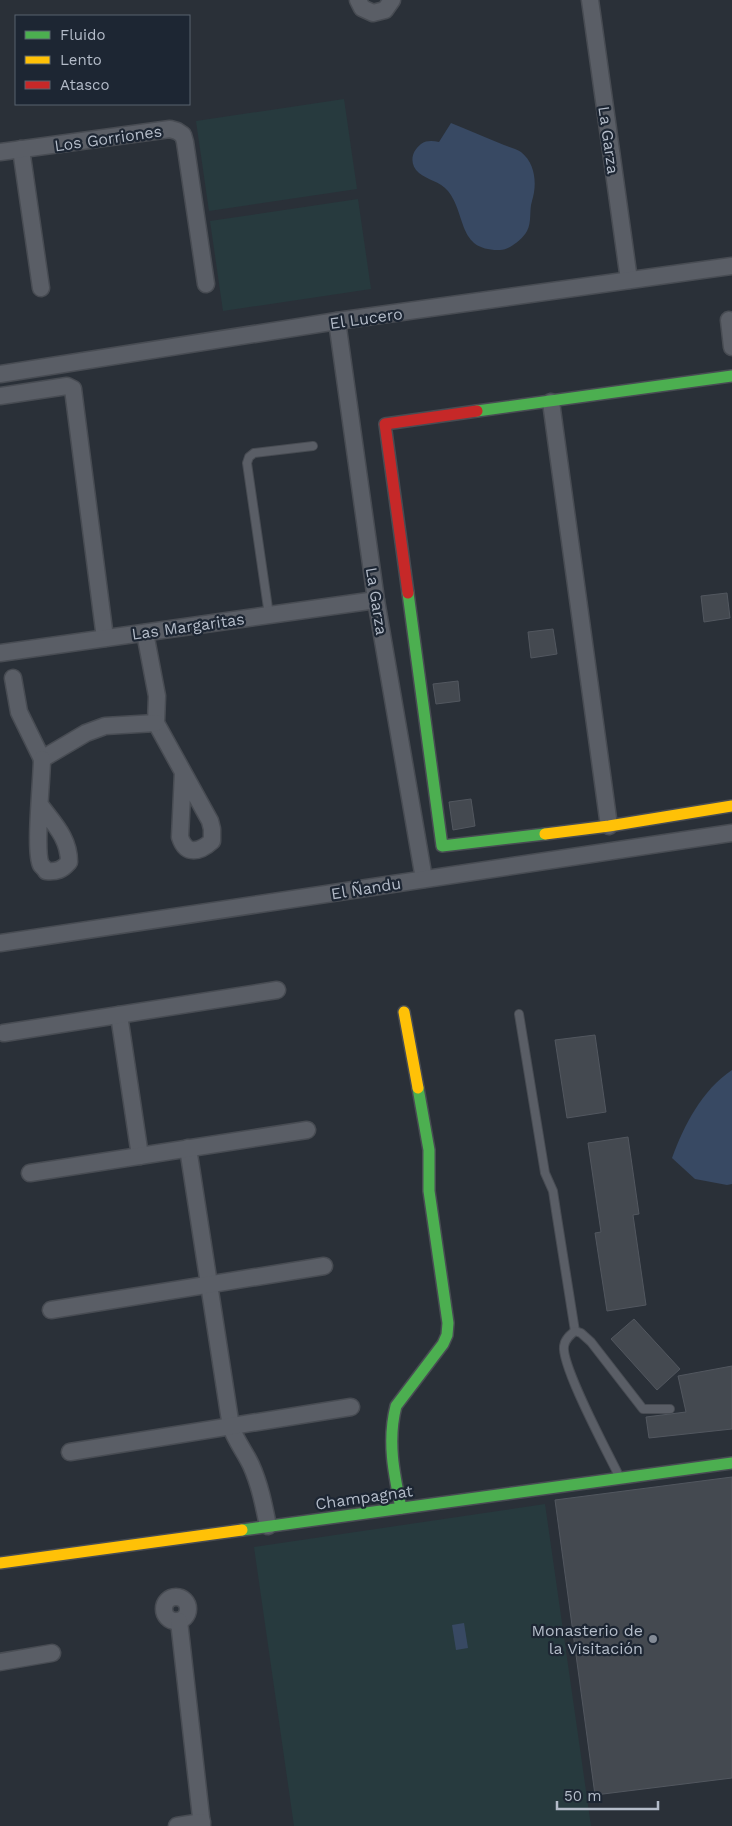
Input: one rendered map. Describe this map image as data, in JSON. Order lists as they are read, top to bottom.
{
  "streets": {
    "street": [
      "Los Gorriones",
      "La Garza",
      "El Lucero",
      "Las Margaritas",
      "El Ñandu",
      "Champagnat"
    ]
  },
  "crossings": [
    ["La Garza", "El Lucero"],
    ["La Garza", "Las Margaritas"],
    ["La Garza", "El Ñandu"]
  ],
  "places": ["Monasterio de la Visitación"],
  "legend": ["Fluido", "Lento", "Atasco"],
  "scale_bar": "50 m"
}
